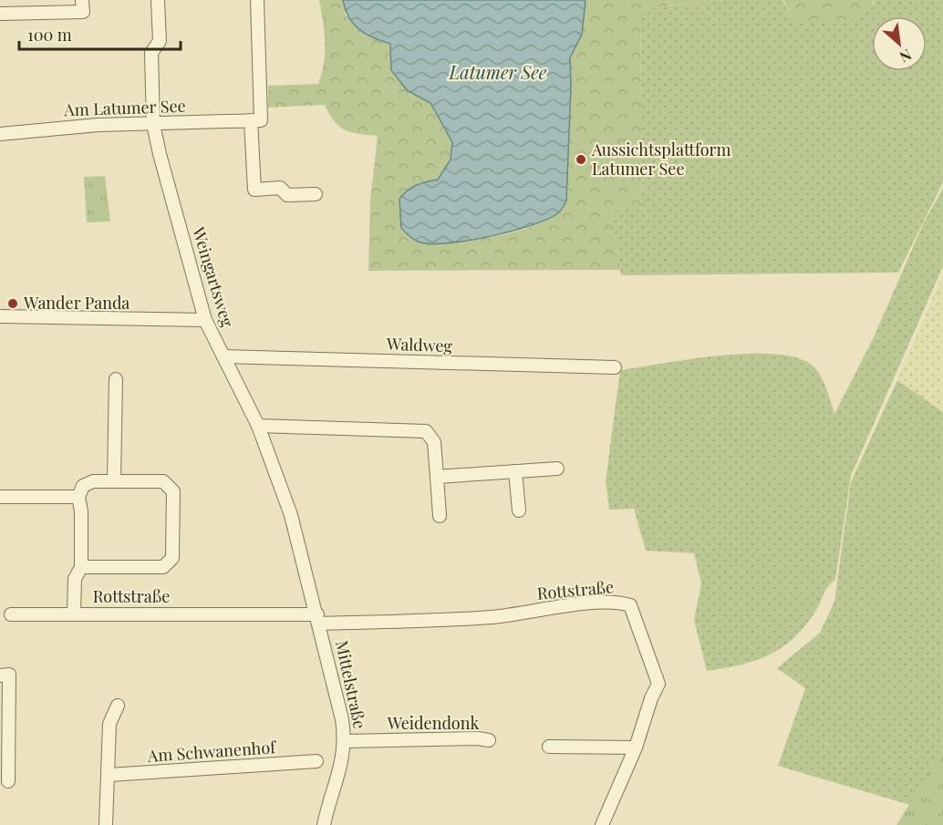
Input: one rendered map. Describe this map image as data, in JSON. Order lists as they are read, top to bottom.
{
  "streets": {
    "street": [
      "Am Latumer See",
      "Weingartsweg",
      "Waldweg",
      "Rottstraße",
      "Mittelstraße",
      "Weidendonk",
      "Am Schwanenhof"
    ]
  },
  "crossings": [
    ["Am Latumer See", "Weingartsweg"],
    ["Weingartsweg", "Waldweg"],
    ["Weingartsweg", "Rottstraße"],
    ["Weingartsweg", "Mittelstraße"],
    ["Rottstraße", "Mittelstraße"],
    ["Mittelstraße", "Weidendonk"]
  ],
  "water": ["Latumer See"],
  "places": ["Aussichtsplattform Latumer See", "Wander Panda"],
  "scale_bar": "100 m",
  "north": "bottom right"
}
